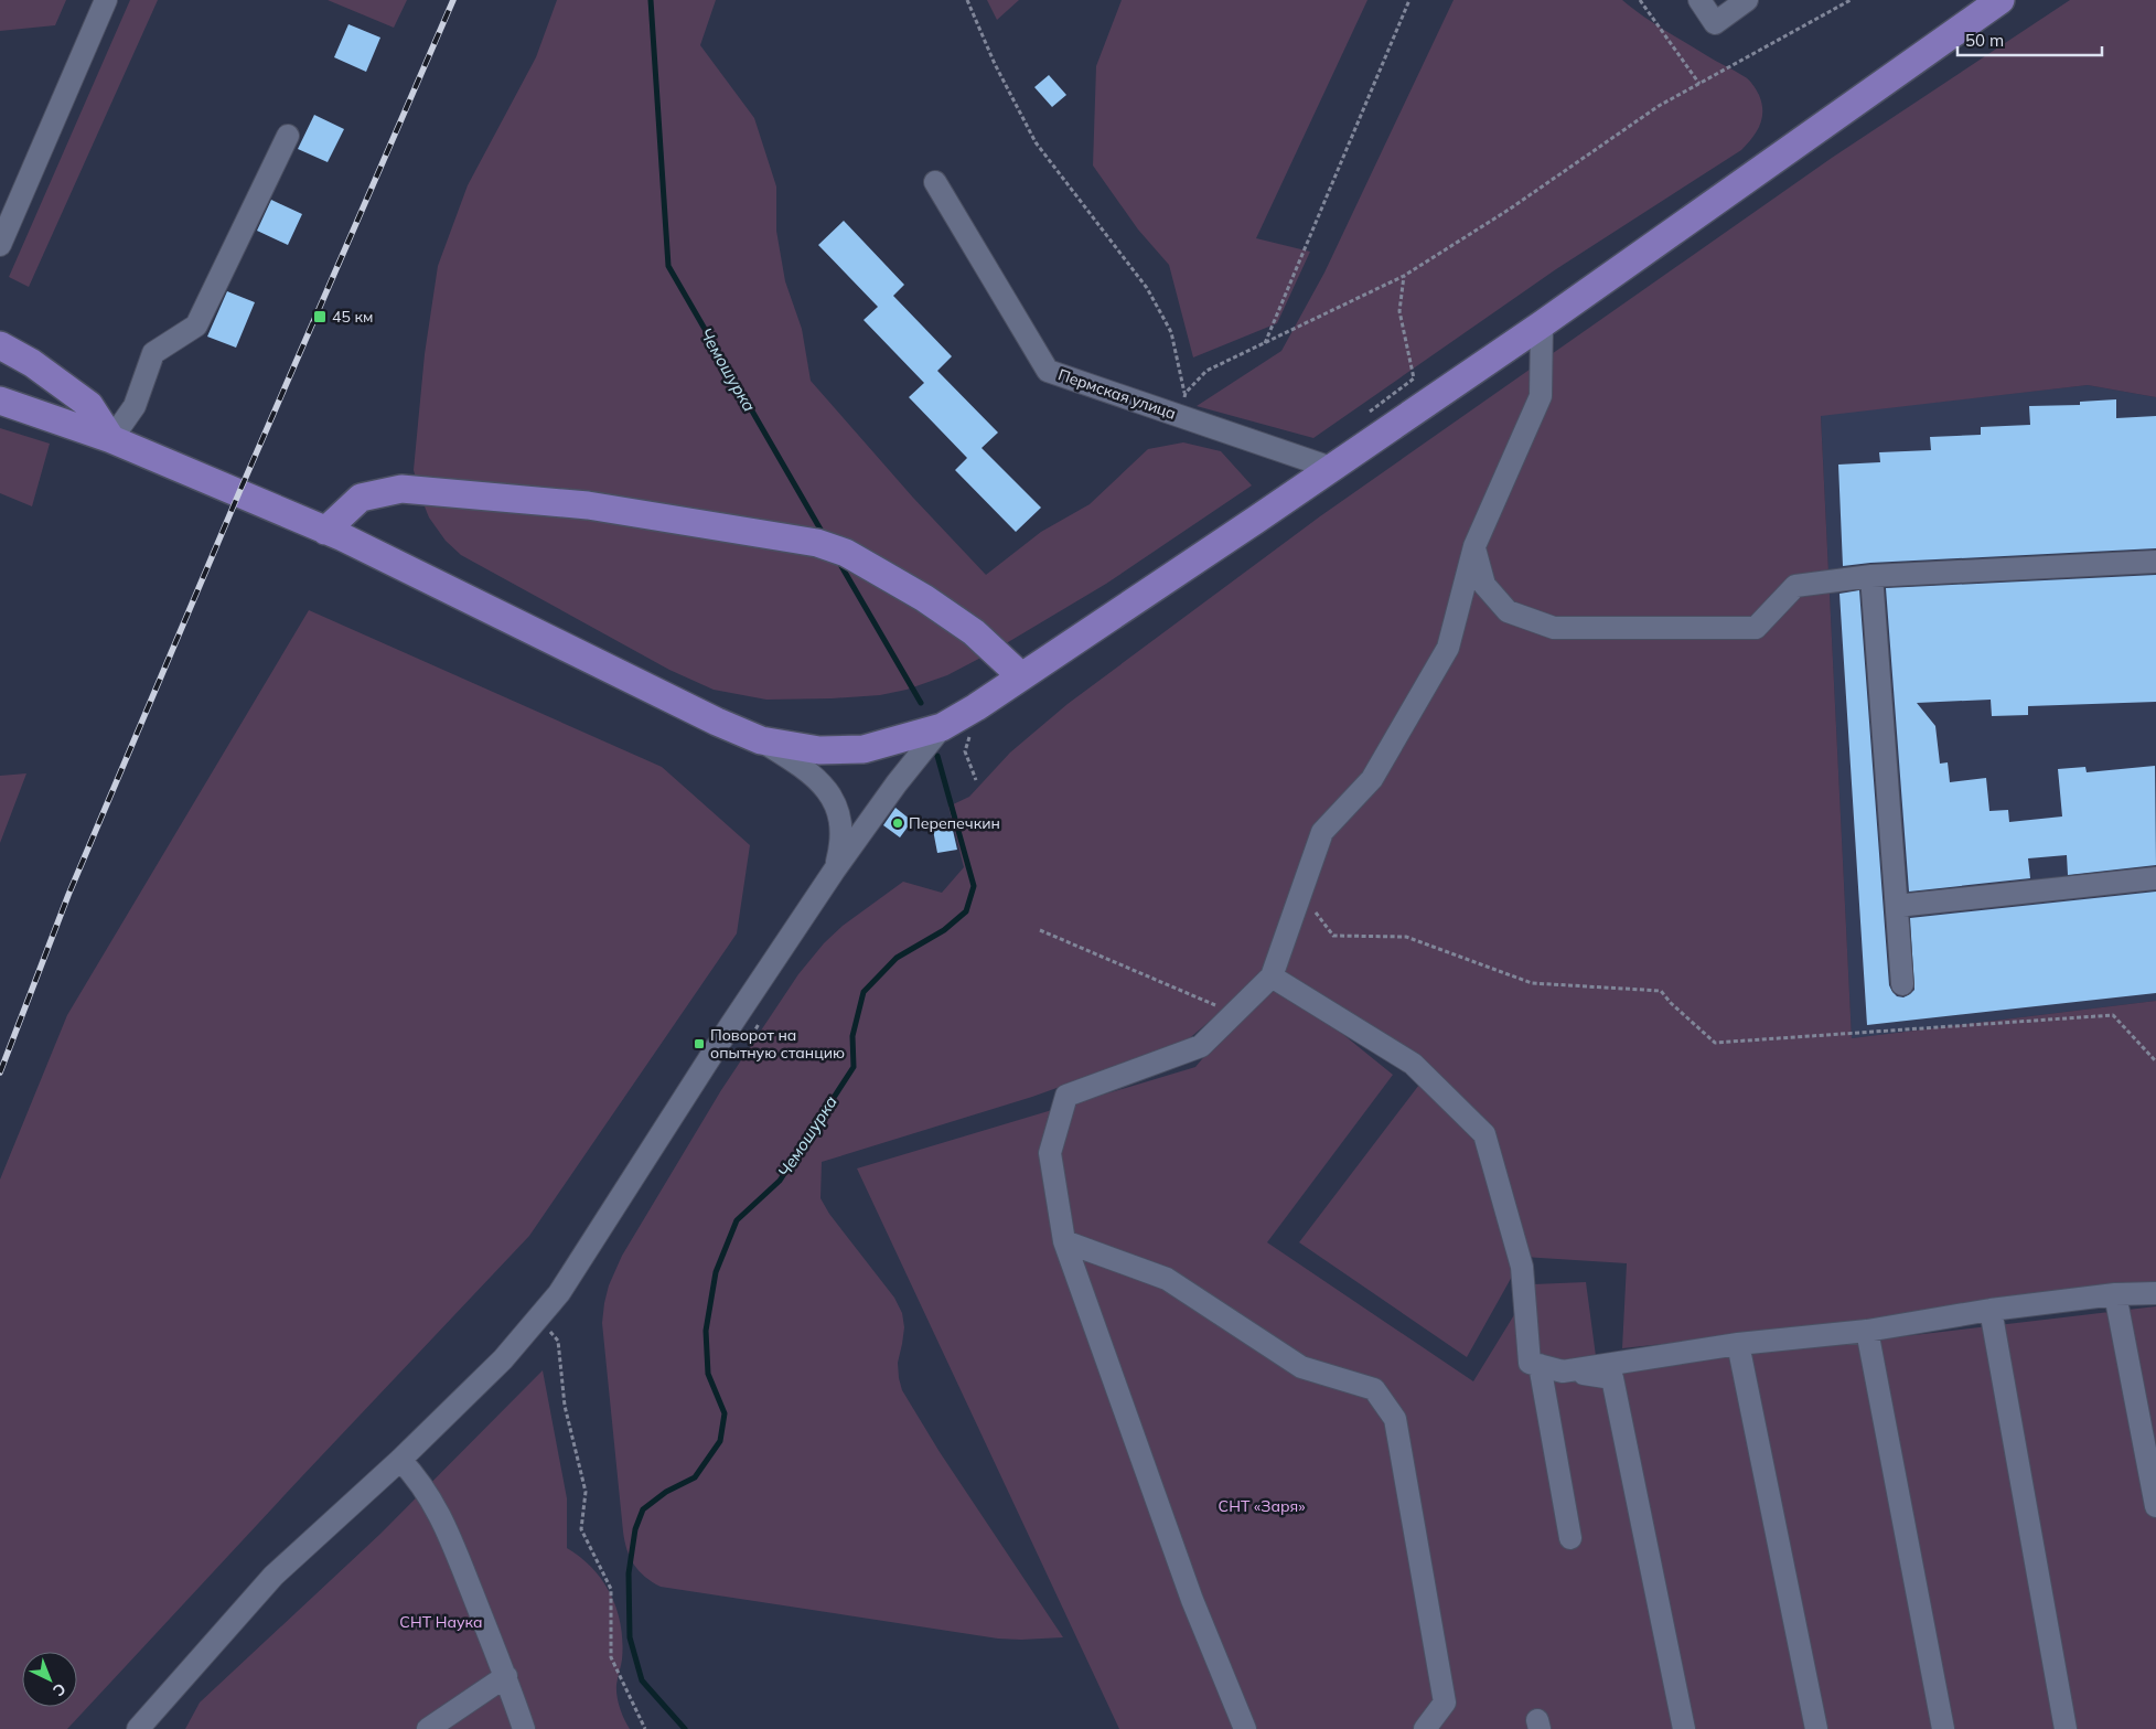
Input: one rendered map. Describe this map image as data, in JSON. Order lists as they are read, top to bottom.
{
  "streets": {
    "street": ["Пермская улица"]
  },
  "water": ["Чемошурка"],
  "parks": ["СНТ «Заря»", "СНТ Наука"],
  "places": {
    "transit": ["45 км", "Поворот на опытную станцию"],
    "other": ["Перепечкин"]
  },
  "scale_bar": "50 m",
  "north": "bottom right"
}
